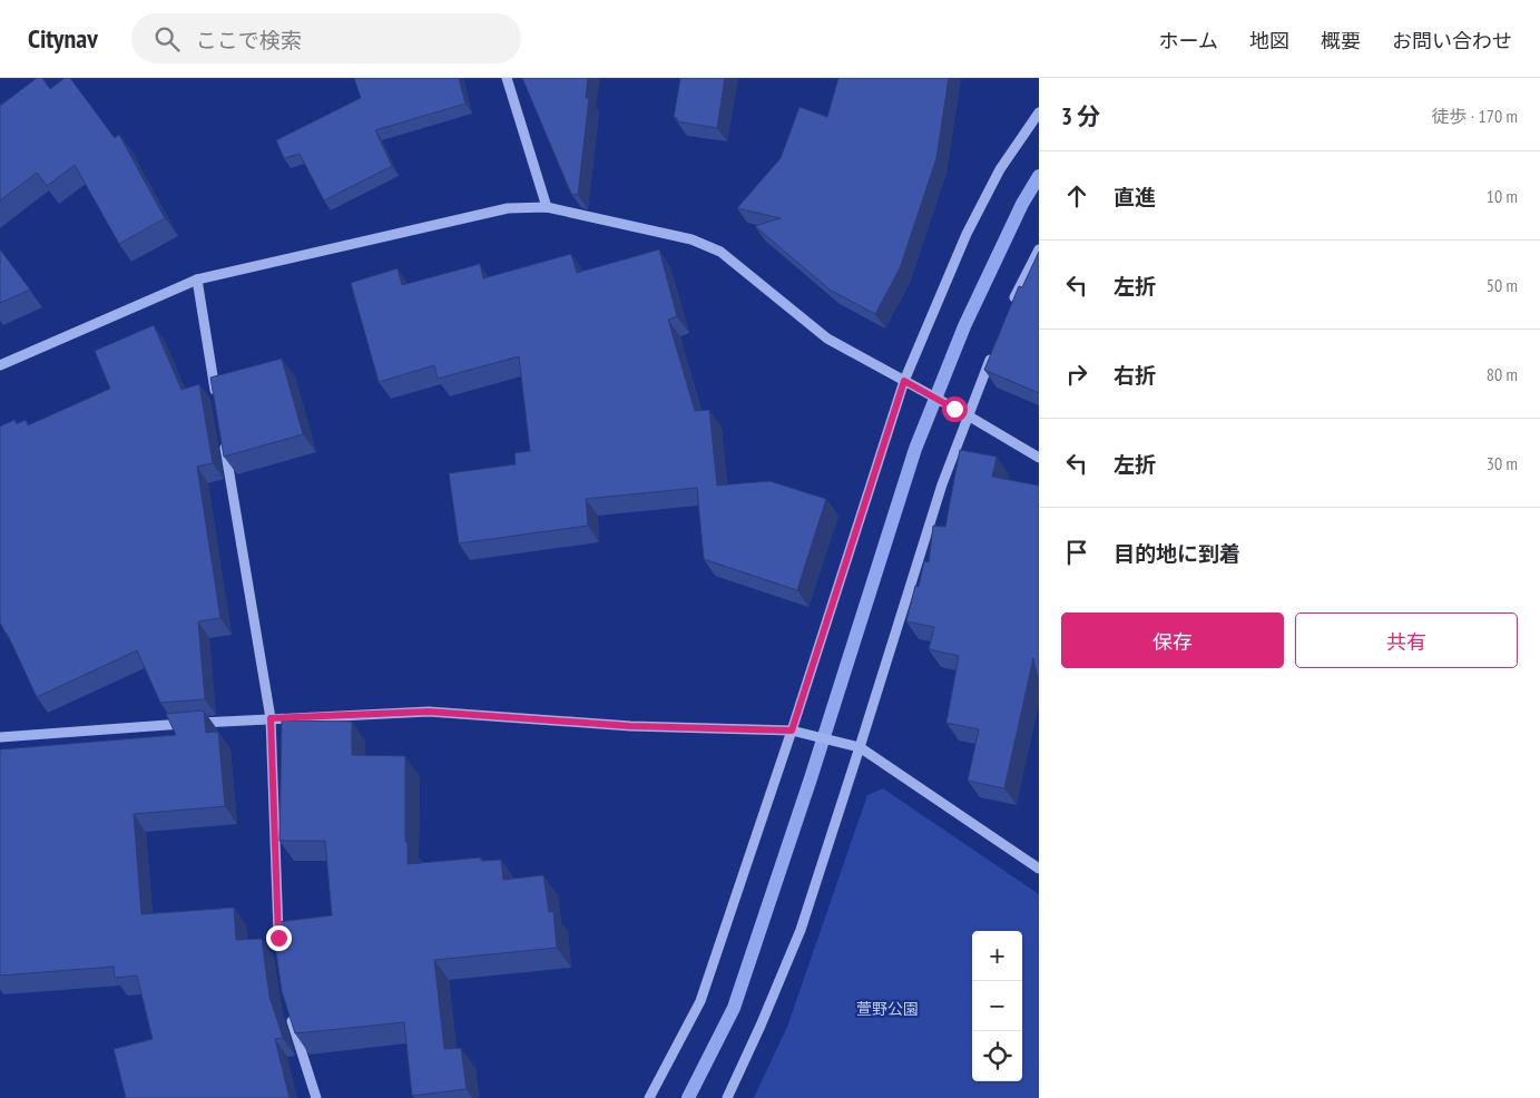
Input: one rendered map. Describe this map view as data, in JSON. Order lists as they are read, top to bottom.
{
  "parks": ["萱野公園"],
  "page": {
    "header": "Citynav",
    "search": "ここで検索",
    "nav": [
      "ホーム",
      "地図",
      "概要",
      "お問い合わせ"
    ],
    "heading": ["3 分", "徒歩 · 170 m"],
    "list": [
      ["直進", "10 m"],
      ["左折", "50 m"],
      ["右折", "80 m"],
      ["左折", "30 m"],
      "目的地に到着"
    ],
    "buttons": ["保存", "共有"],
    "map_buttons": ["+", "−"]
  }
}
